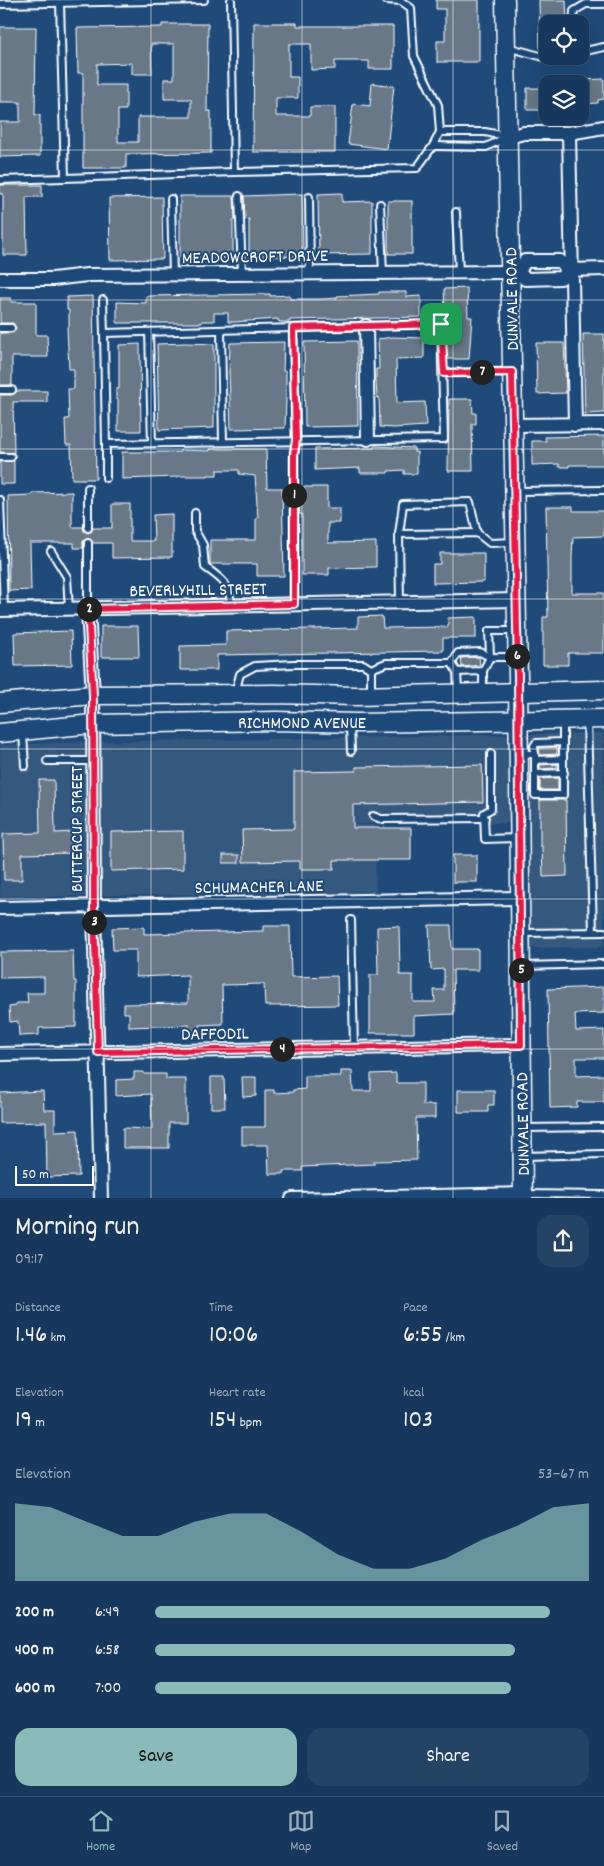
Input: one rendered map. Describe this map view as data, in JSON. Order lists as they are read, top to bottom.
{
  "streets": {
    "main road": ["DUNVALE ROAD", "RICHMOND AVENUE"],
    "street": [
      "MEADOWCROFT DRIVE",
      "BEVERLYHILL STREET",
      "BUTTERCUP STREET",
      "SCHUMACHER LANE",
      "DAFFODIL"
    ]
  },
  "crossings": [
    ["MEADOWCROFT DRIVE", "DUNVALE ROAD"],
    ["DUNVALE ROAD", "BEVERLYHILL STREET"],
    ["DUNVALE ROAD", "RICHMOND AVENUE"],
    ["DUNVALE ROAD", "SCHUMACHER LANE"],
    ["DUNVALE ROAD", "DAFFODIL"],
    ["BEVERLYHILL STREET", "BUTTERCUP STREET"],
    ["RICHMOND AVENUE", "BUTTERCUP STREET"],
    ["BUTTERCUP STREET", "SCHUMACHER LANE"],
    ["BUTTERCUP STREET", "DAFFODIL"]
  ],
  "scale_bar": "50 m",
  "page": {
    "pins": [
      "7",
      "1",
      "2",
      "6",
      "3",
      "5",
      "4"
    ],
    "scale": "50 m",
    "heading": ["Morning run", "09:17"],
    "stats": [
      ["Distance", "1.46 km"],
      ["Time", "10:06"],
      ["Pace", "6:55 /km"],
      ["Elevation", "19 m"],
      ["Heart rate", "154 bpm"],
      ["kcal", "103"]
    ],
    "chart": ["Elevation", "53–67 m"],
    "list": [
      {
        "name": "200 m",
        "note": "6:49"
      },
      {
        "name": "400 m",
        "note": "6:58"
      },
      {
        "name": "600 m",
        "note": "7:00"
      }
    ],
    "buttons": ["Save", "Share"],
    "tabs": ["Home", "Map", "Saved"]
  }
}
